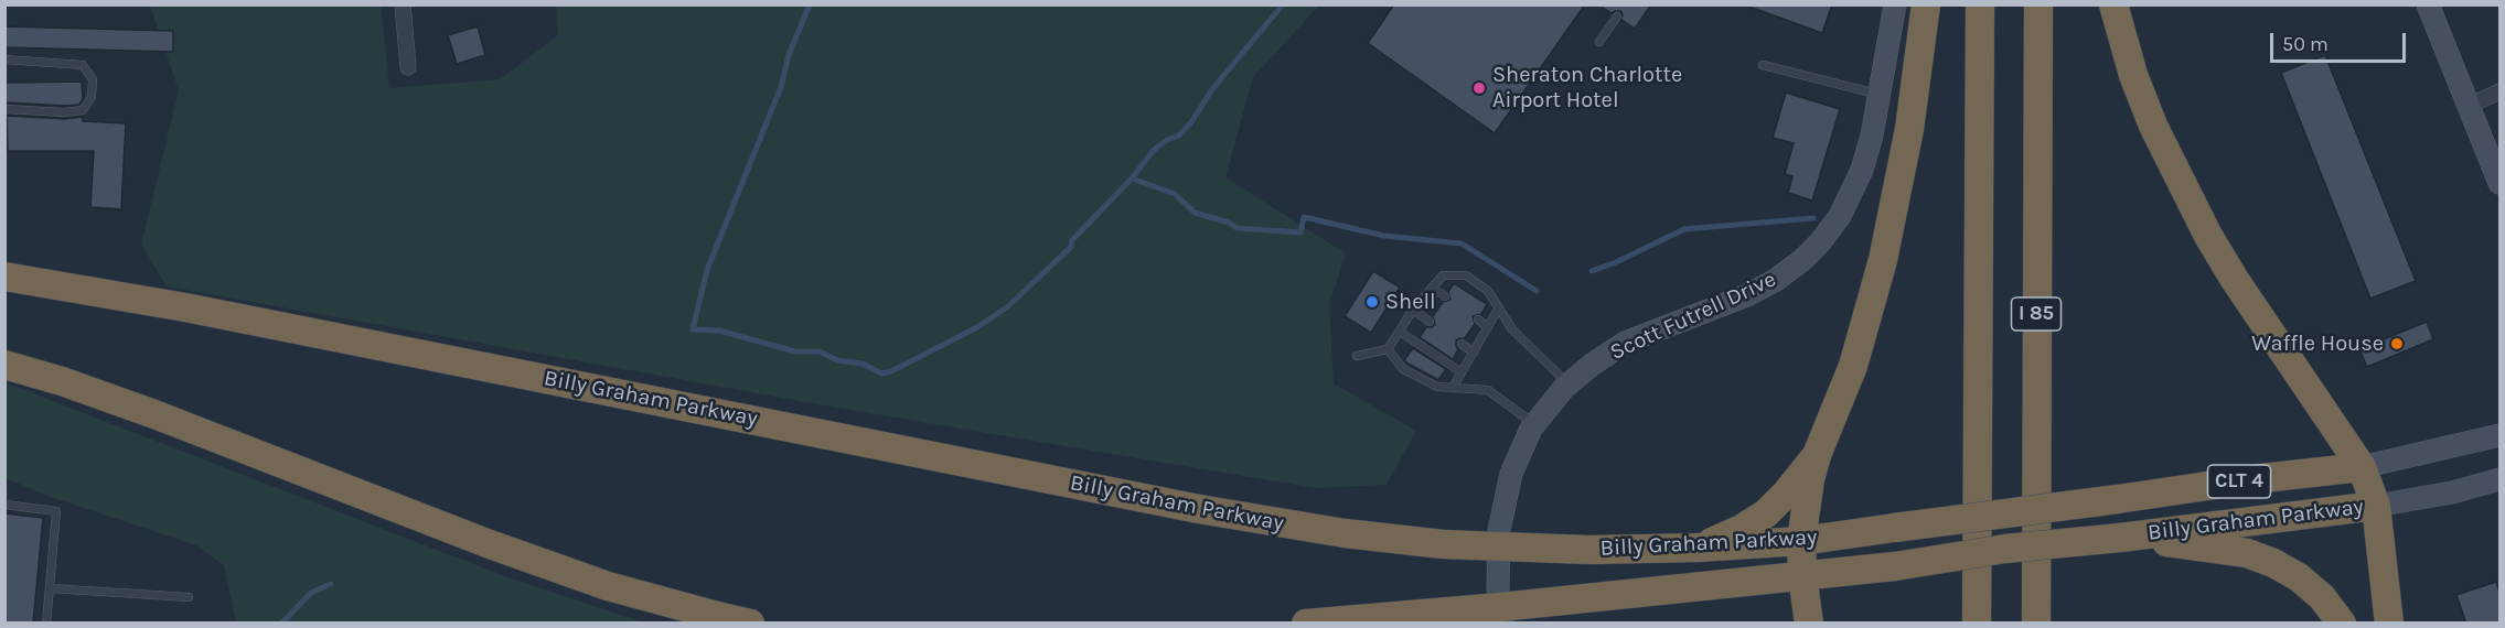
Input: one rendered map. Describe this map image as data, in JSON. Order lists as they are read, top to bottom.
{
  "streets": {
    "highway": ["I 85", "Billy Graham Parkway", "CLT 4"],
    "street": ["Scott Futrell Drive"]
  },
  "crossings": [
    ["Scott Futrell Drive", "Billy Graham Parkway"]
  ],
  "places": ["Sheraton Charlotte Airport Hotel", "Shell", "Waffle House"],
  "scale_bar": "50 m"
}
